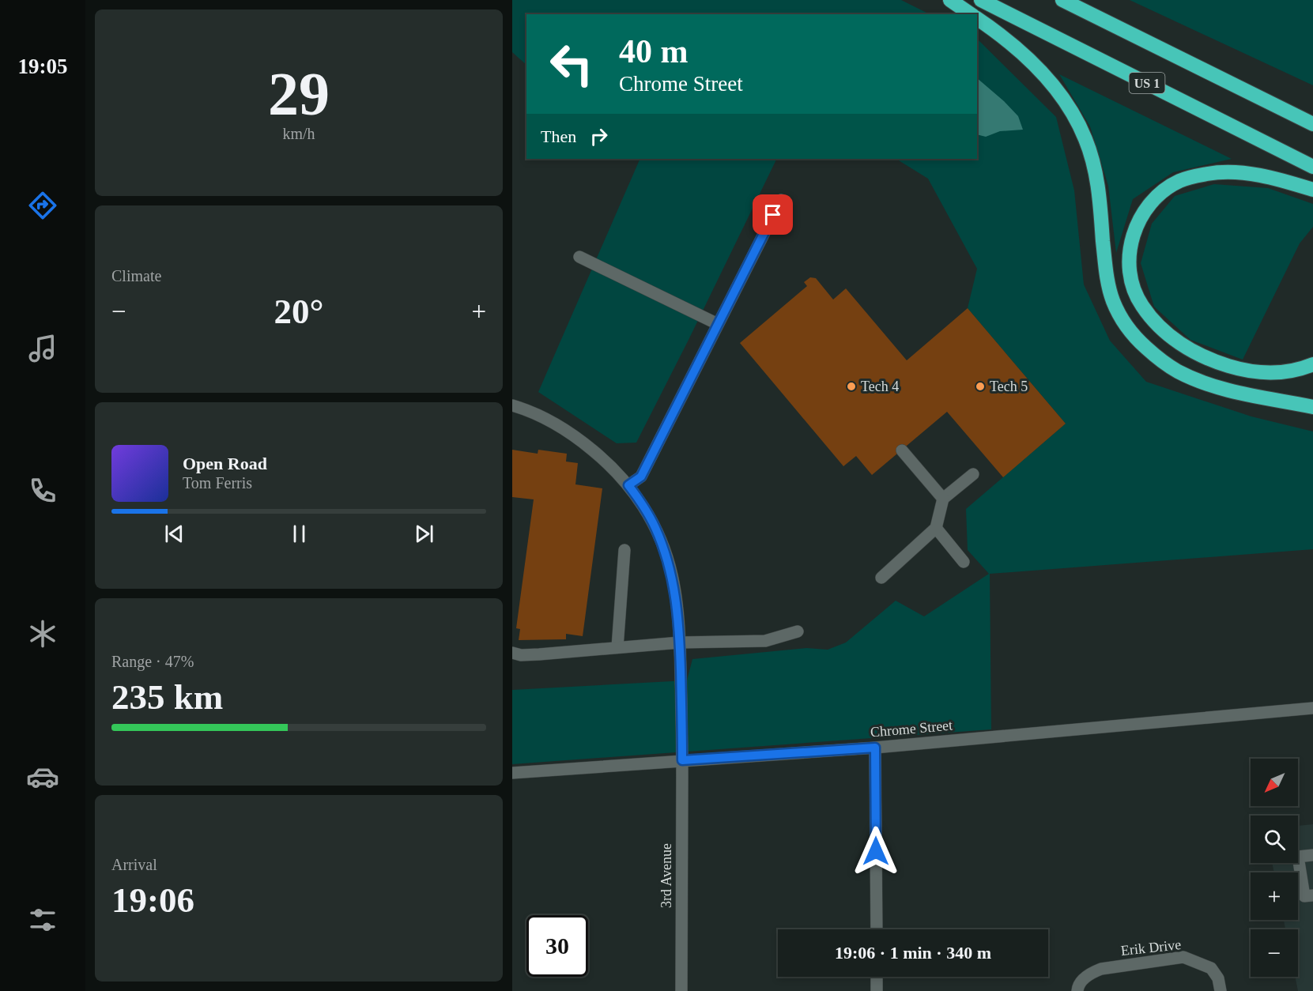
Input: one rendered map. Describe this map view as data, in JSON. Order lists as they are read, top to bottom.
{
  "streets": {
    "highway": ["US 1"],
    "street": ["Chrome Street", "3rd Avenue", "Erik Drive"]
  },
  "crossings": [
    ["Chrome Street", "3rd Avenue"]
  ],
  "places": ["Tech 4", "Tech 5"],
  "north": "bottom left",
  "page": {
    "tabs": "19:05",
    "tile": [
      ["29", "km/h"],
      "Climate",
      ["Range · 47%", "235 km"],
      ["Arrival", "19:06"]
    ],
    "turn": ["40 m", "Chrome Street"],
    "then": "Then",
    "heat": ["−", "20°", "+"],
    "song": ["Open Road", "Tom Ferris"],
    "map_buttons": ["+", "−"],
    "limit": "30",
    "trip": "19:06 · 1 min · 340 m"
  }
}
